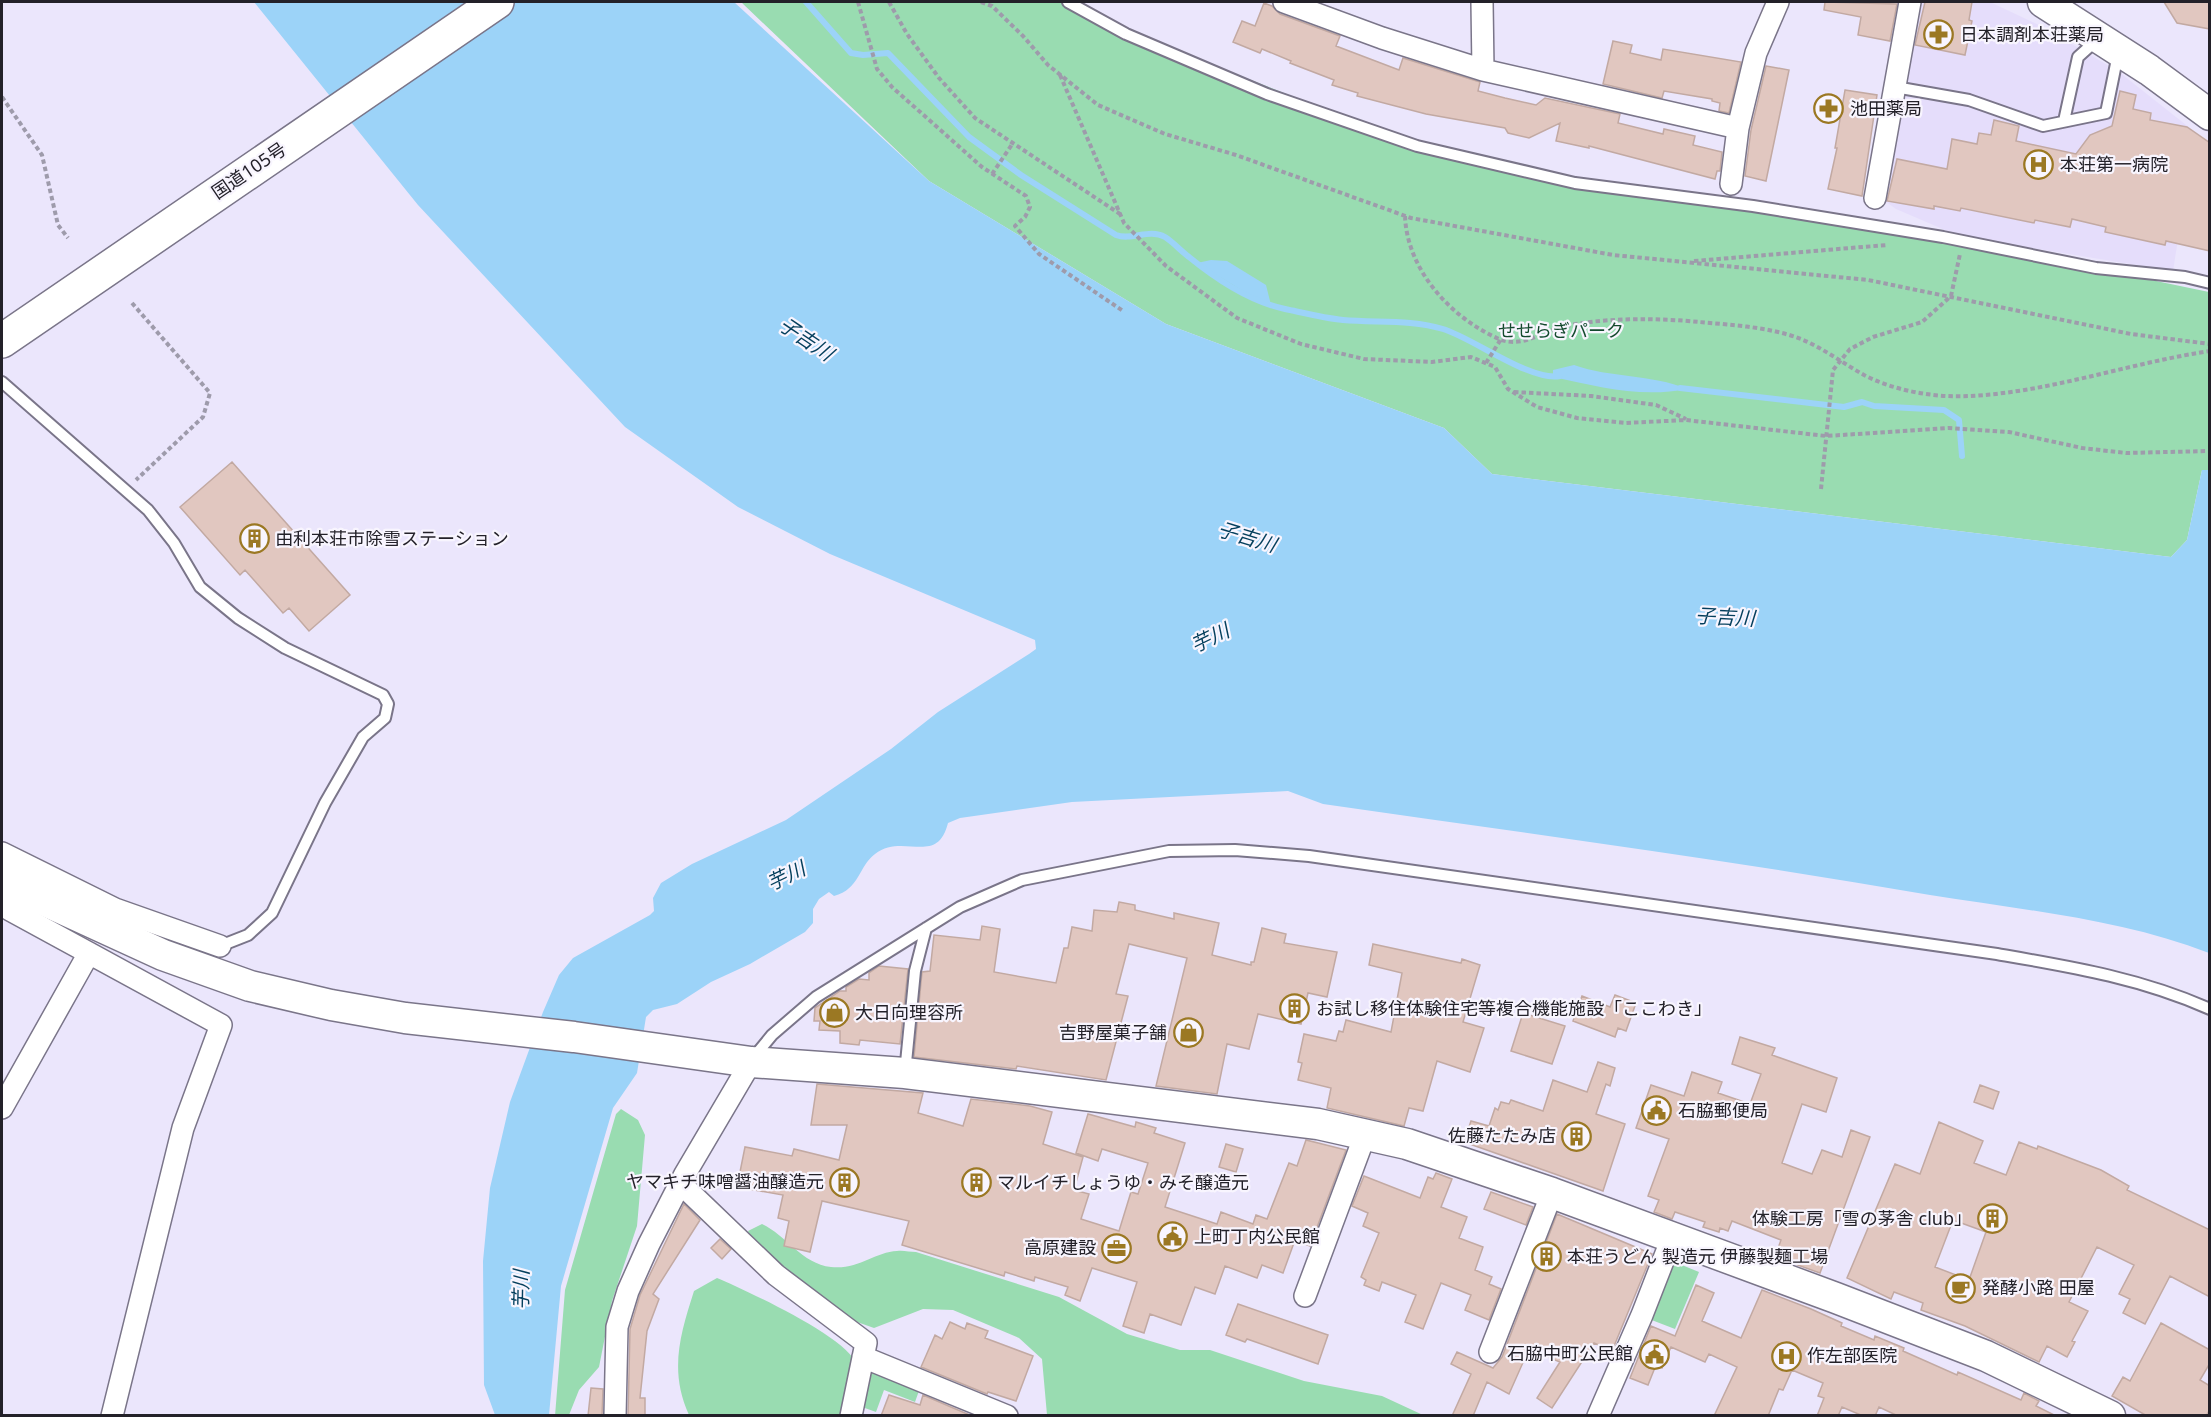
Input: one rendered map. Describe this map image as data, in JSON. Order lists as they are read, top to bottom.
{
  "streets": {
    "highway": ["国道105号"]
  },
  "water": ["子吉川", "芋川"],
  "parks": ["せせらぎパーク"],
  "places": {
    "pharmacy": ["日本調剤本荘薬局", "池田薬局"],
    "hospital": ["本荘第一病院", "作左部医院"],
    "building": [
      "由利本荘市除雪ステーション",
      "お試し移住体験住宅等複合機能施設「ここわき」",
      "佐藤たたみ店",
      "ヤマキチ味噌醤油醸造元",
      "マルイチしょうゆ・みそ醸造元",
      "体験工房「雪の茅舎 club」",
      "本荘うどん 製造元 伊藤製麺工場"
    ],
    "shop": ["大日向理容所", "吉野屋菓子舗"],
    "public building": ["石脇郵便局", "上町丁内公民館", "石脇中町公民館"],
    "office": ["高原建設"],
    "cafe": ["発酵小路 田屋"]
  }
}
